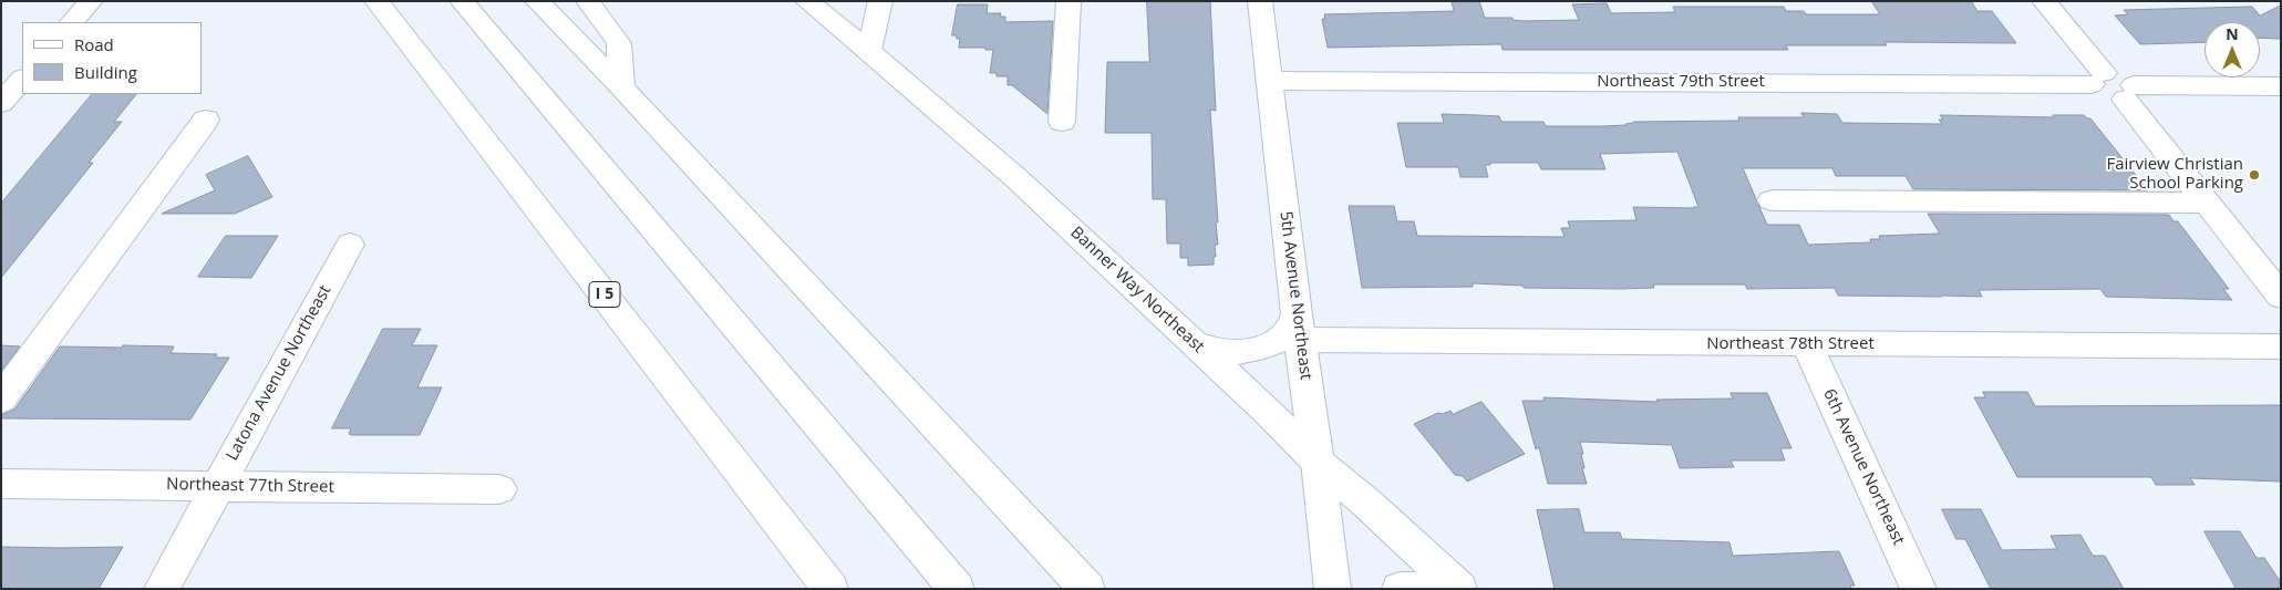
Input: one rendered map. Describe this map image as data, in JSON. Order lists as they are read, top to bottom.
{
  "streets": {
    "main road": [
      "Northeast 79th Street",
      "Banner Way Northeast",
      "I 5",
      "5th Avenue Northeast",
      "Northeast 78th Street",
      "Latona Avenue Northeast",
      "6th Avenue Northeast",
      "Northeast 77th Street"
    ]
  },
  "crossings": [
    ["Northeast 79th Street", "5th Avenue Northeast"],
    ["Banner Way Northeast", "5th Avenue Northeast"],
    ["5th Avenue Northeast", "Northeast 78th Street"],
    ["Northeast 78th Street", "6th Avenue Northeast"],
    ["Latona Avenue Northeast", "Northeast 77th Street"]
  ],
  "places": ["Fairview Christian School Parking"],
  "legend": ["Road", "Building"],
  "north": "top"
}
